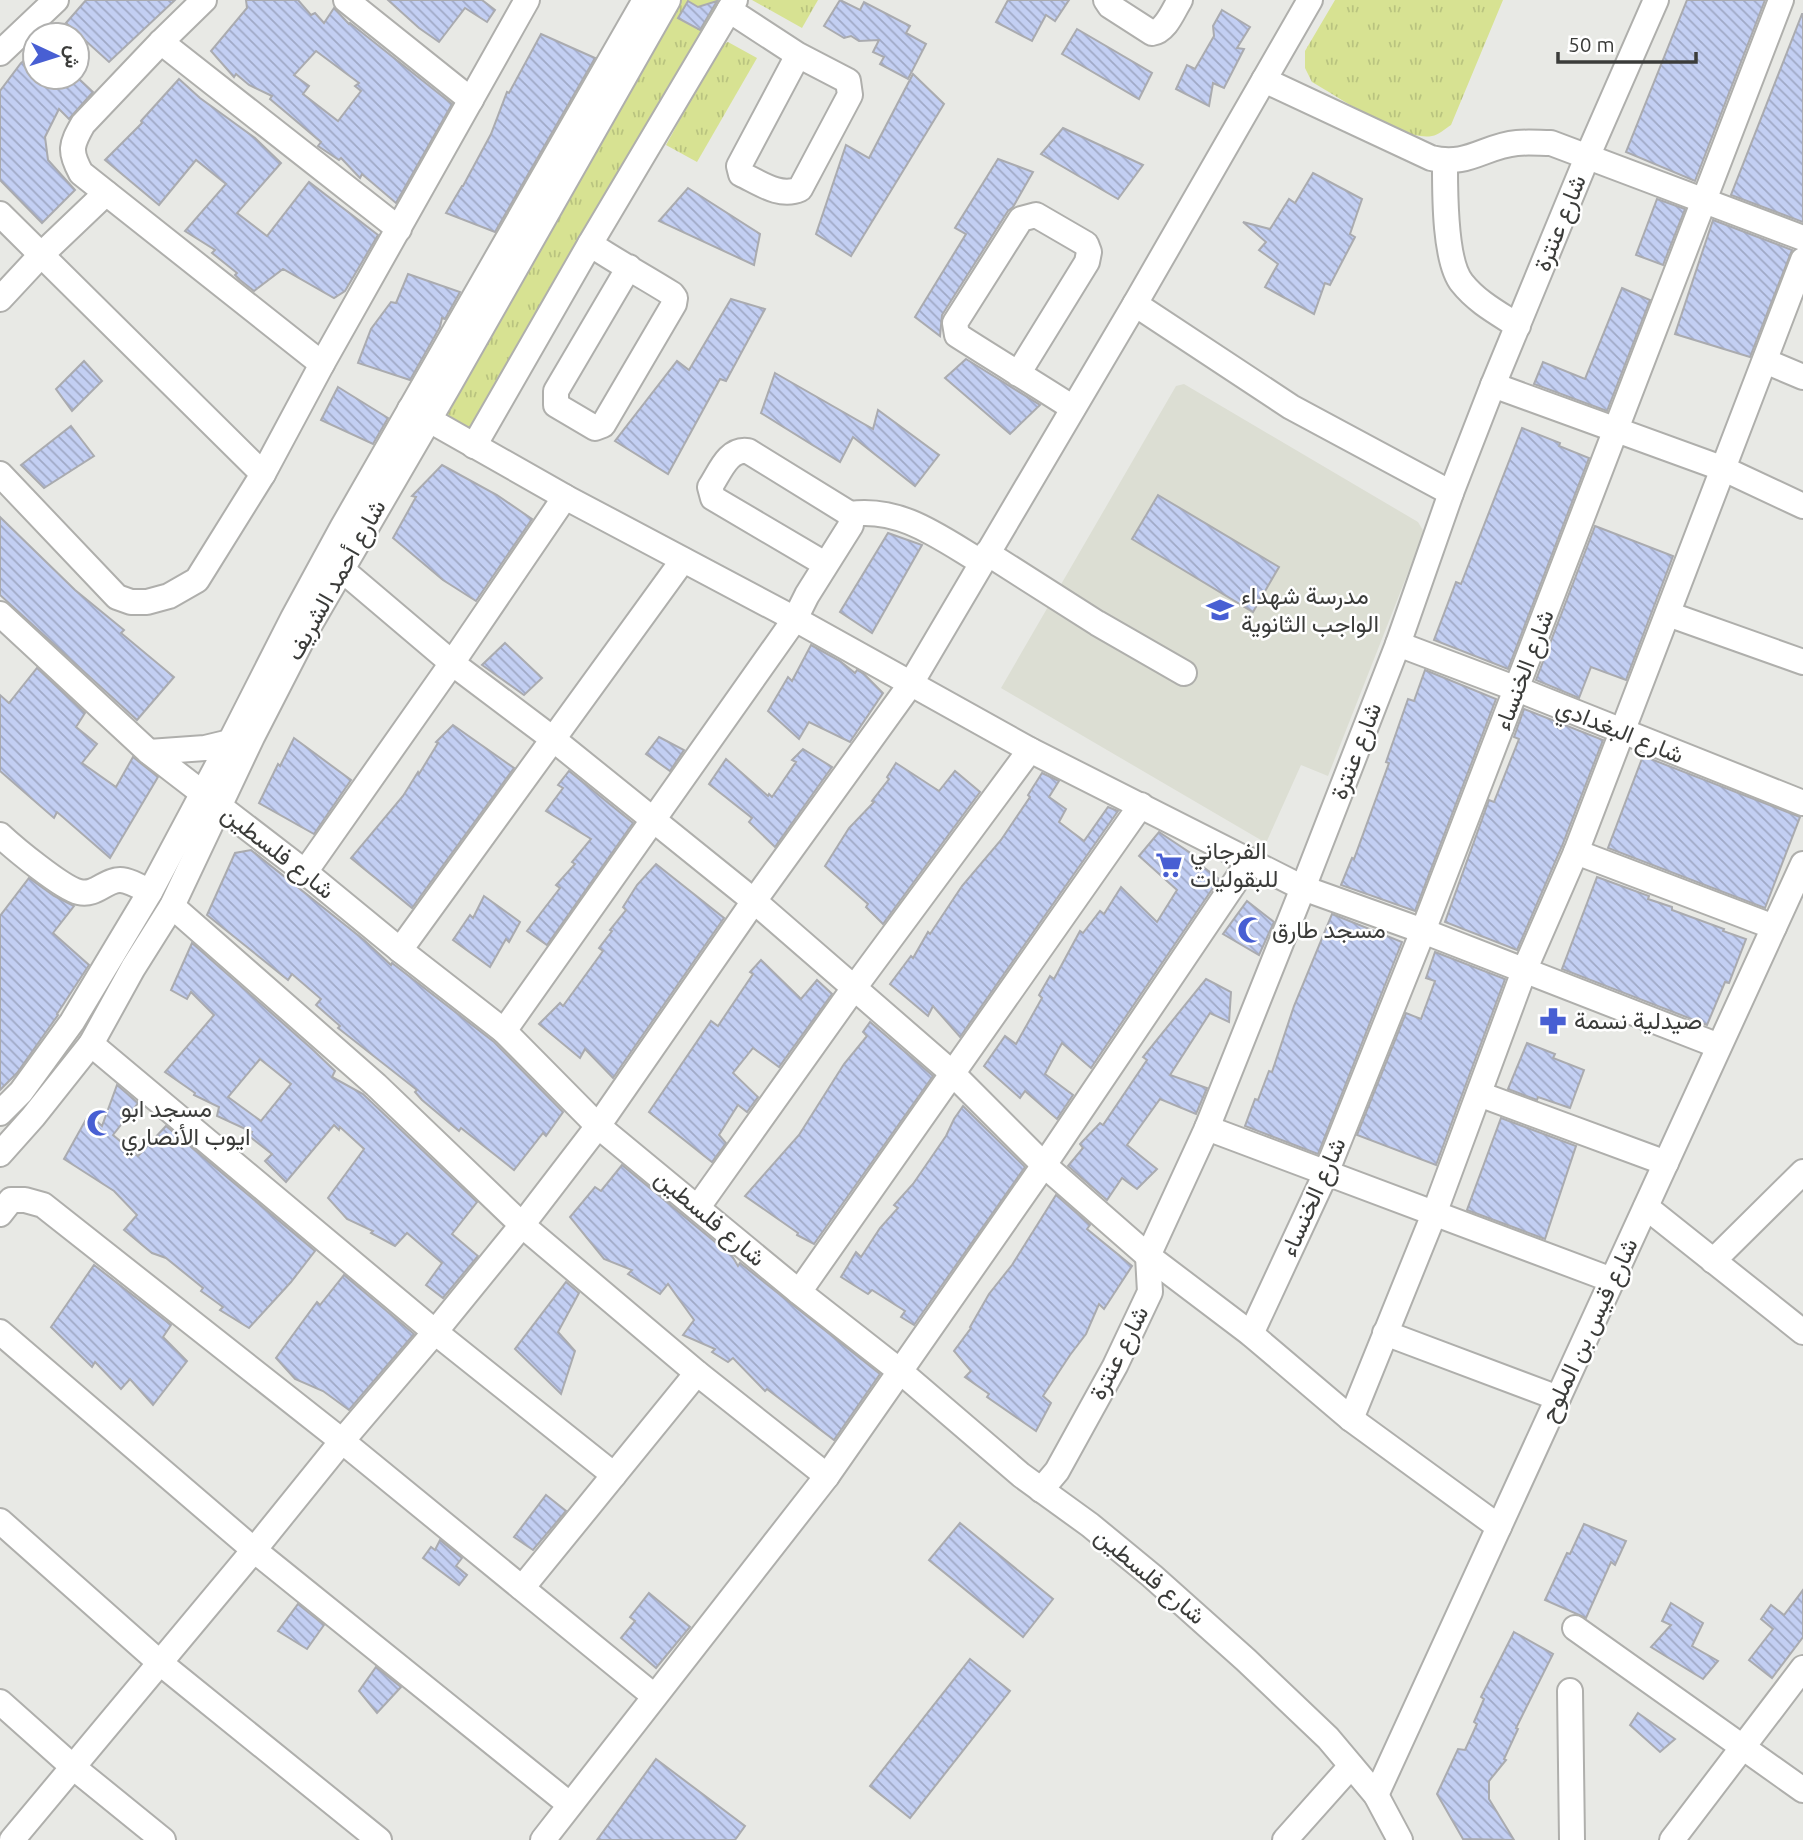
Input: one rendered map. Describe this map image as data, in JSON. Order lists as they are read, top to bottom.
{
  "streets": {
    "street": [
      "شارع عنترة",
      "شارع أحمد الشريف",
      "شارع الخنساء",
      "شارع البغدادي",
      "شارع فلسطين",
      "شارع قيس بن الملوح"
    ]
  },
  "crossings": [
    ["شارع عنترة", "شارع البغدادي"],
    ["شارع عنترة", "شارع فلسطين"],
    ["شارع أحمد الشريف", "شارع فلسطين"],
    ["شارع الخنساء", "شارع البغدادي"],
    ["شارع فلسطين", "شارع قيس بن الملوح"]
  ],
  "places": {
    "school or university": ["مدرسة شهداء الواجب الثانوية"],
    "supermarket": ["الفرجاني للبقوليات"],
    "mosque": ["مسجد طارق", "مسجد ابو ايوب الأنصاري"],
    "pharmacy": ["صيدلية نسمة"]
  },
  "scale_bar": "50 m",
  "north": "right"
}
